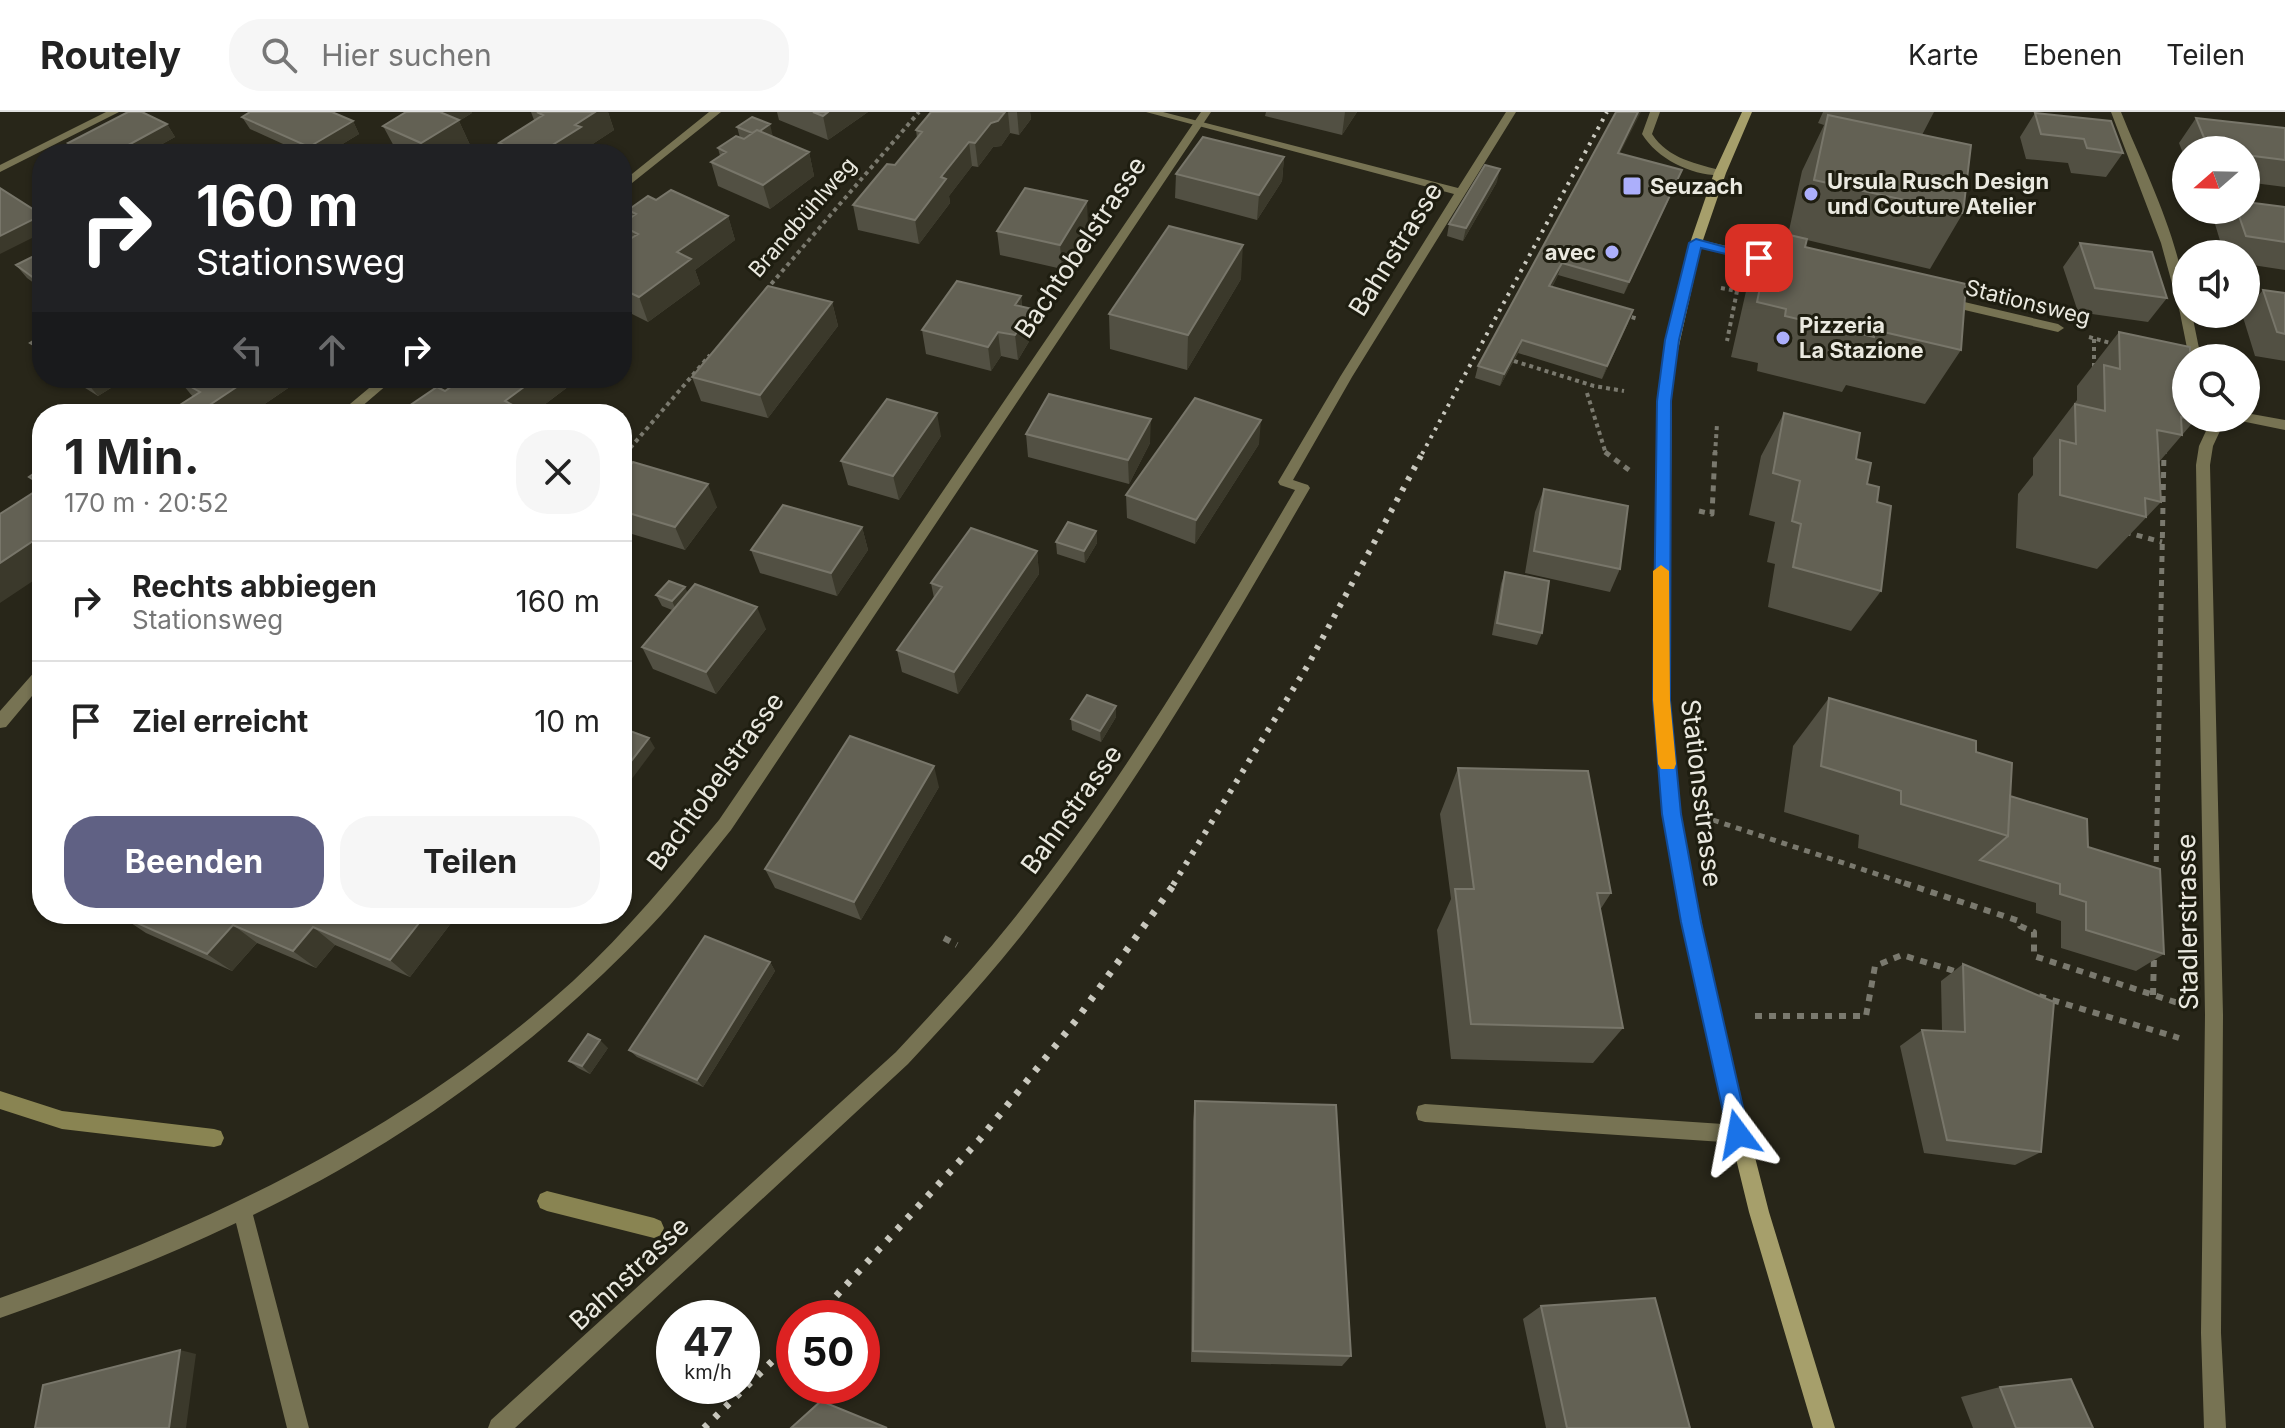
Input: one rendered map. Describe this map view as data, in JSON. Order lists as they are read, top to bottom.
{
  "streets": {
    "main road": ["Stationsstrasse"],
    "street": [
      "Bachtobelstrasse",
      "Bahnstrasse",
      "Stationsweg",
      "Stadlerstrasse"
    ],
    "path": ["Brandbühlweg"]
  },
  "places": {
    "transit": ["Seuzach"],
    "other": ["Ursula Rusch Design und Couture Atelier", "avec", "Pizzeria La Stazione"]
  },
  "north": "left",
  "page": {
    "header": "Routely",
    "search": "Hier suchen",
    "nav": ["Karte", "Ebenen", "Teilen"],
    "turn": ["160 m", "Stationsweg"],
    "heading": ["1 Min.", "170 m · 20:52"],
    "list": [
      {
        "name": "Rechts abbiegen",
        "note": "Stationsweg",
        "value": "160 m"
      },
      {
        "name": "Ziel erreicht",
        "value": "10 m"
      }
    ],
    "buttons": ["Beenden", "Teilen"],
    "speed": "47 km/h",
    "limit": "50"
  }
}
